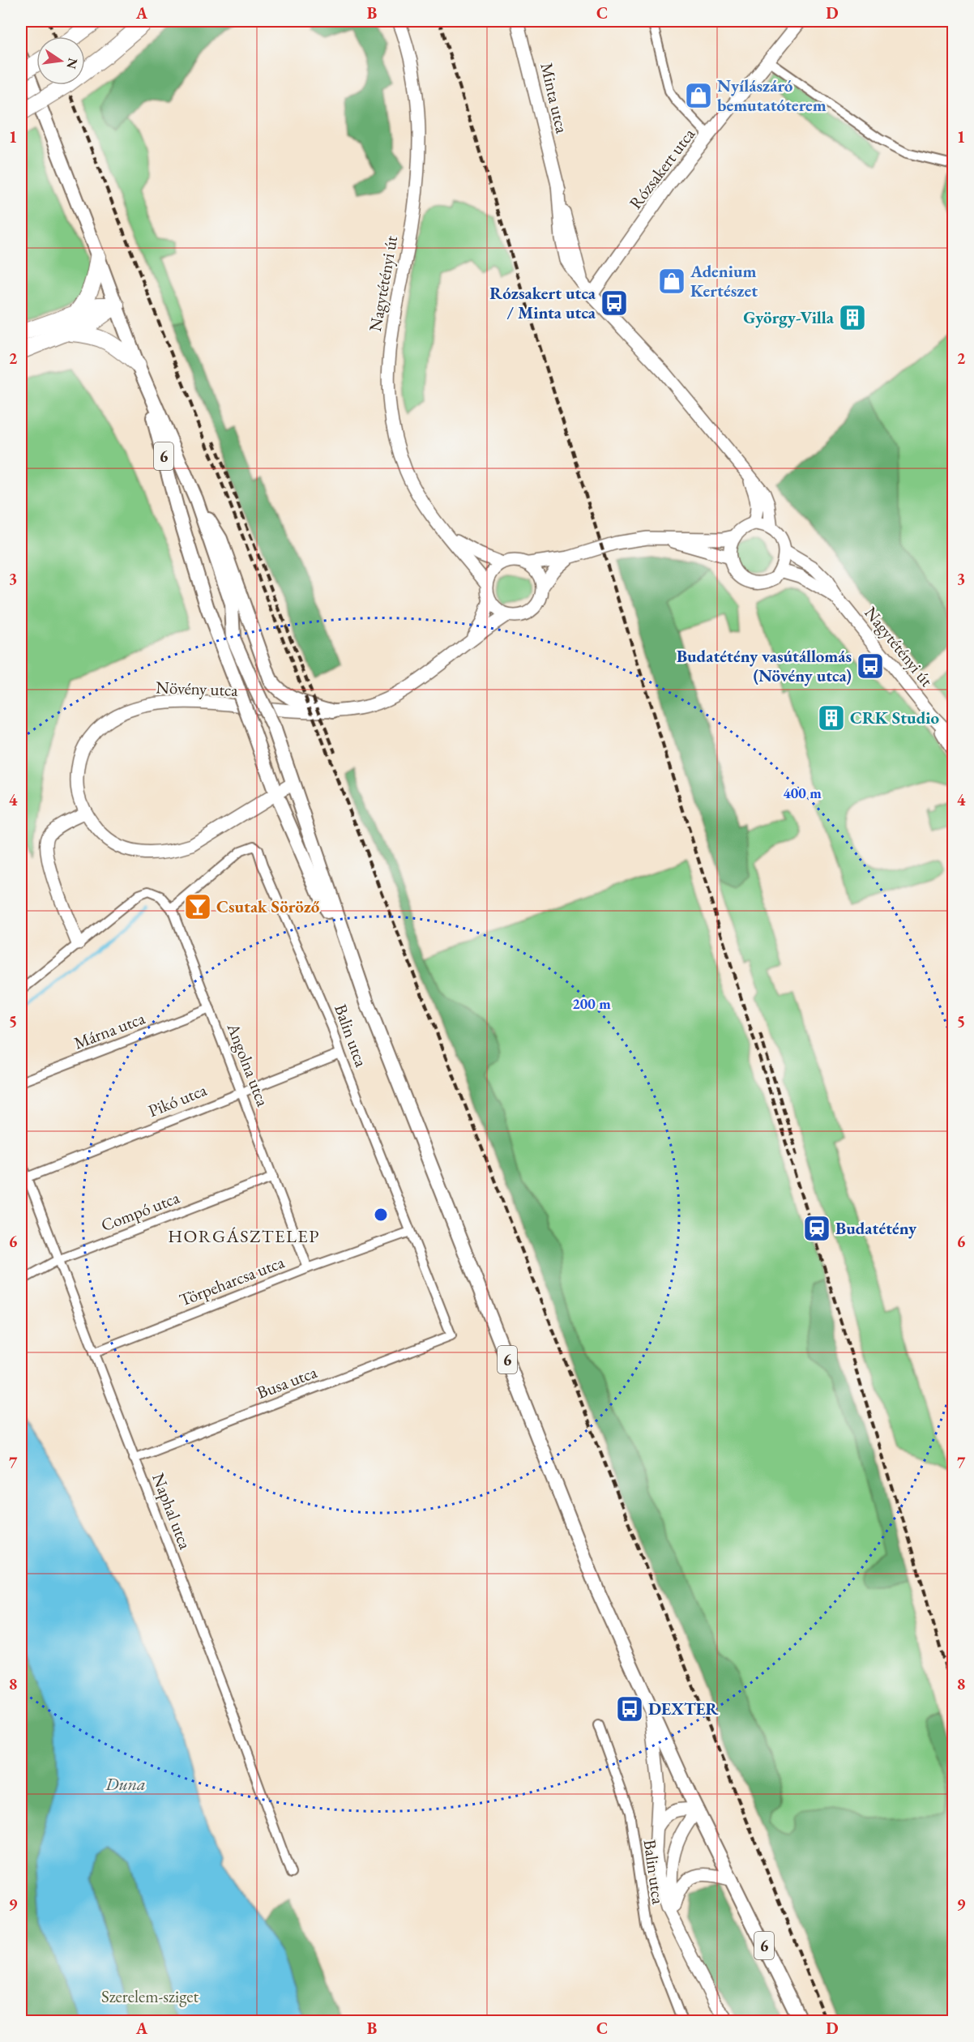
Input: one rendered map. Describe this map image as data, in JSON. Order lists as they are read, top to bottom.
{
  "streets": {
    "main road": [
      "Minta utca",
      "Rózsakert utca",
      "Nagytétényi út",
      "6",
      "Növény utca"
    ],
    "street": [
      "Márna utca",
      "Balin utca",
      "Angolna utca",
      "Pikó utca",
      "Compó utca",
      "Törpeharcsa utca",
      "Busa utca",
      "Naphal utca"
    ]
  },
  "crossings": [
    ["Minta utca", "Rózsakert utca"],
    ["Minta utca", "Nagytétényi út"],
    ["Rózsakert utca", "Nagytétényi út"],
    ["Nagytétényi út", "Növény utca"],
    ["6", "Növény utca"],
    ["Márna utca", "Angolna utca"],
    ["Balin utca", "Angolna utca"],
    ["Balin utca", "Pikó utca"],
    ["Balin utca", "Törpeharcsa utca"],
    ["Balin utca", "Busa utca"],
    ["Angolna utca", "Pikó utca"],
    ["Angolna utca", "Compó utca"],
    ["Angolna utca", "Törpeharcsa utca"],
    ["Pikó utca", "Naphal utca"],
    ["Compó utca", "Naphal utca"],
    ["Törpeharcsa utca", "Naphal utca"],
    ["Busa utca", "Naphal utca"]
  ],
  "districts": ["HORGÁSZTELEP"],
  "water": ["Duna"],
  "parks": ["Szerelem-sziget"],
  "places": {
    "shop": ["Nyílászáró bemutatóterem", "Adenium Kertészet"],
    "bus stop": ["Rózsakert utca / Minta utca", "Budatétény vasútállomás (Növény utca)", "DEXTER"],
    "building": ["György-Villa", "CRK Studio"],
    "bar": ["Csutak Söröző"],
    "station": ["Budatétény"]
  },
  "north": "right",
  "grid": {
    "columns": [
      "A",
      "B",
      "C",
      "D"
    ],
    "rows": [
      "1",
      "2",
      "3",
      "4",
      "5",
      "6",
      "7",
      "8",
      "9"
    ]
  },
  "rings": ["400 m", "200 m"]
}
